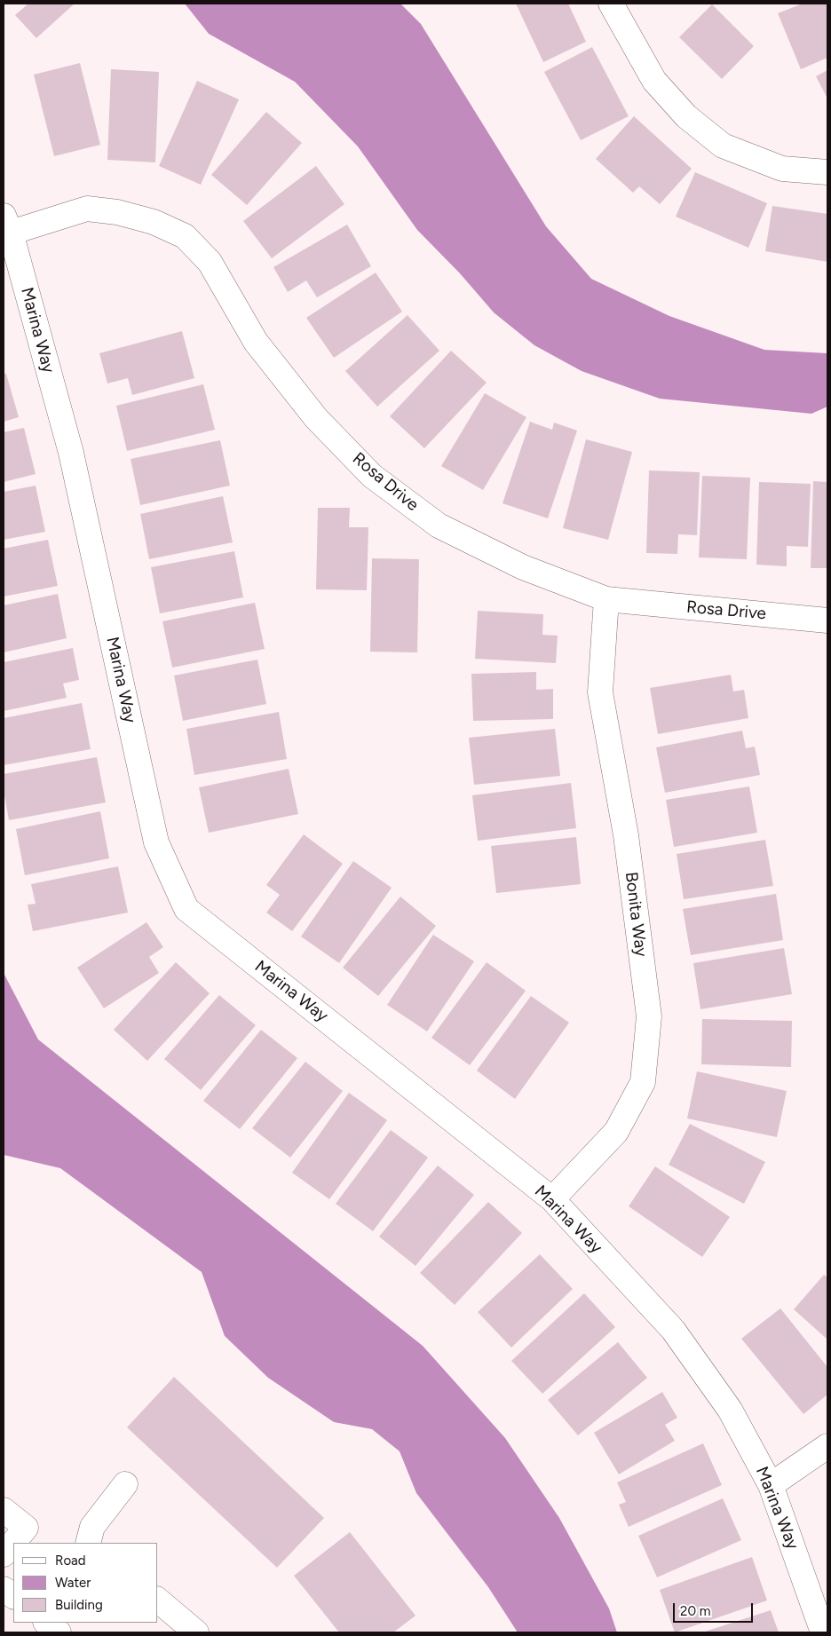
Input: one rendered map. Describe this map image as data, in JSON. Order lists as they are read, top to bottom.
{
  "streets": {
    "street": ["Marina Way", "Rosa Drive", "Bonita Way"]
  },
  "crossings": [
    ["Marina Way", "Rosa Drive"],
    ["Marina Way", "Bonita Way"],
    ["Rosa Drive", "Bonita Way"]
  ],
  "legend": ["Road", "Water", "Building"],
  "scale_bar": "20 m"
}
